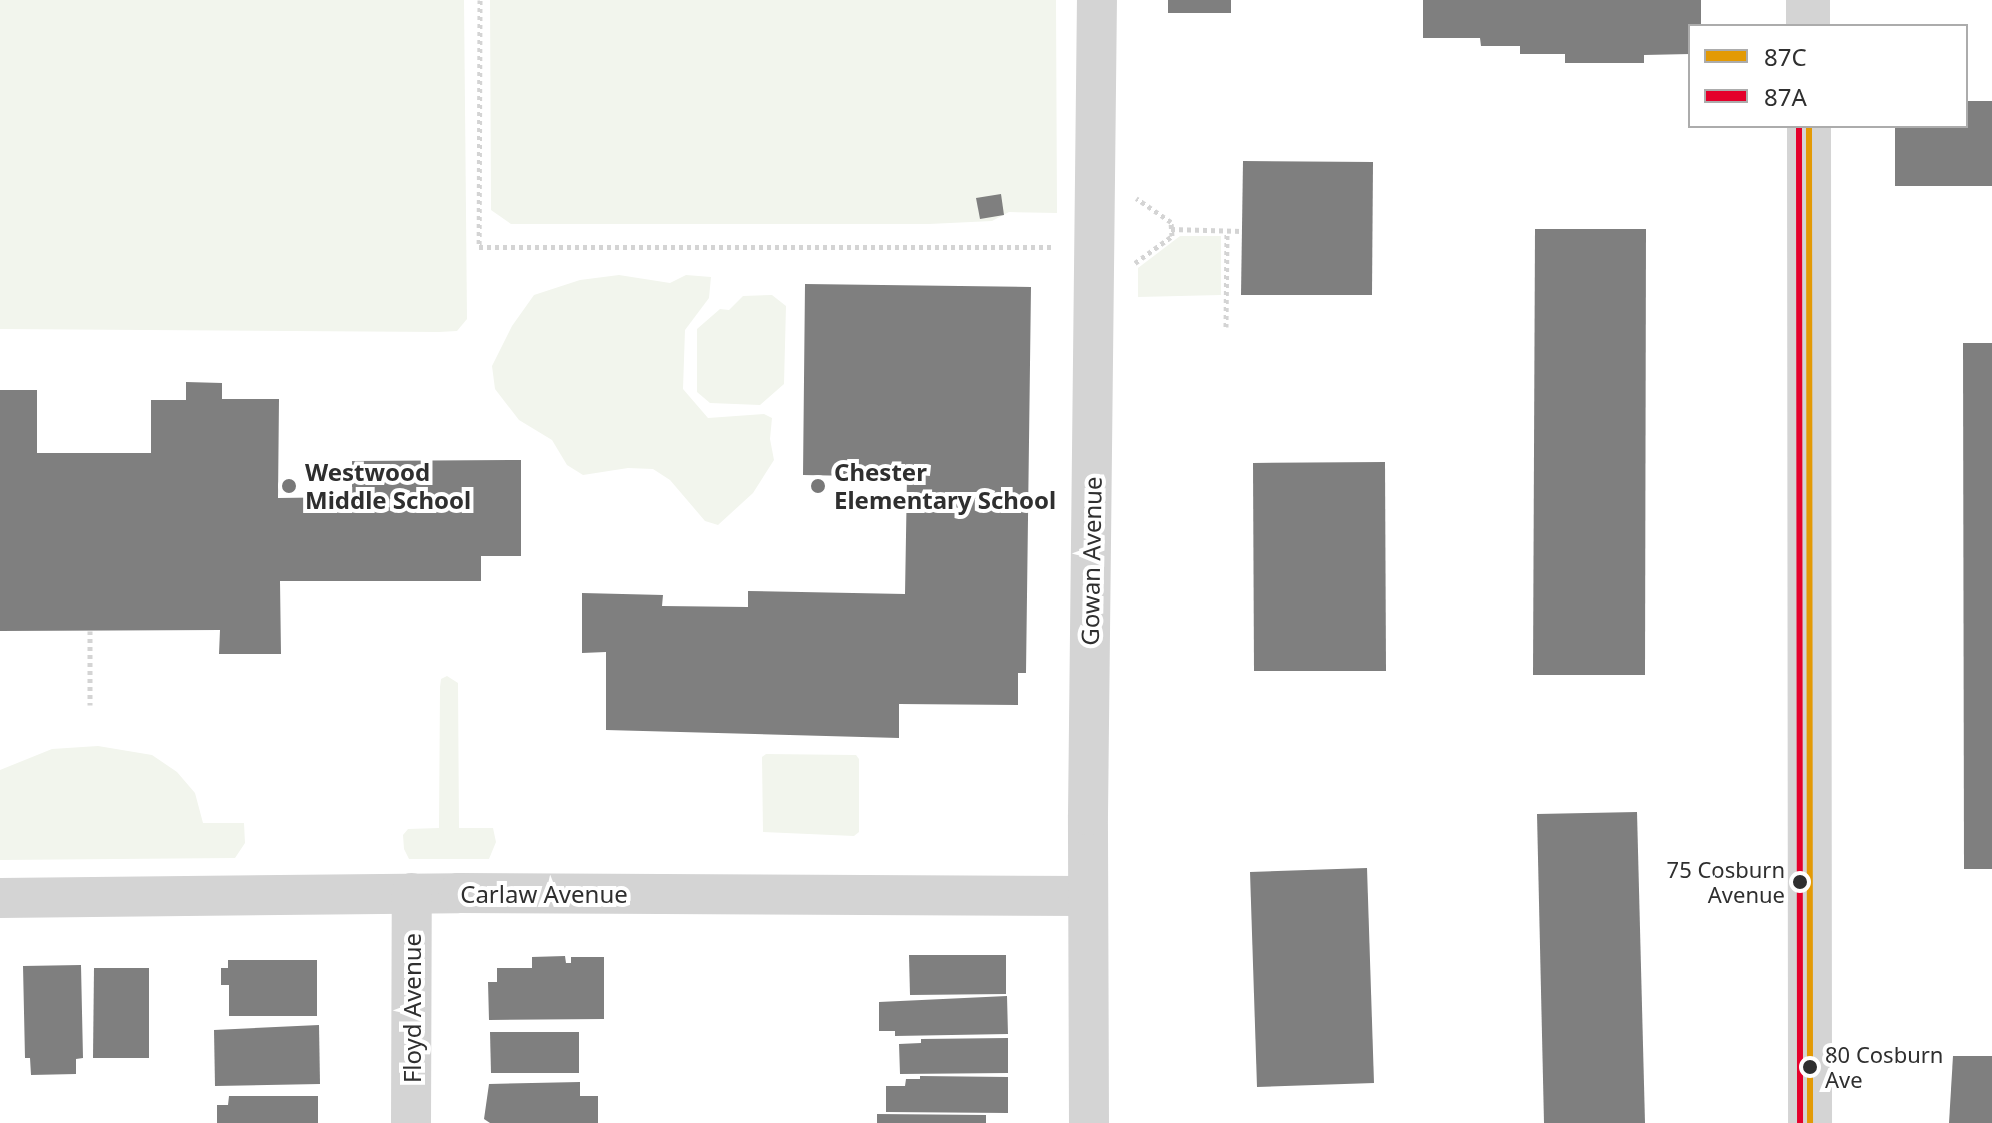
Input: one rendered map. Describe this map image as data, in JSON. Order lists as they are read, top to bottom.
{
  "streets": {
    "street": ["Gowan Avenue", "Carlaw Avenue", "Floyd Avenue"]
  },
  "crossings": [
    ["Gowan Avenue", "Carlaw Avenue"],
    ["Carlaw Avenue", "Floyd Avenue"]
  ],
  "places": [
    "Westwood Middle School",
    "Chester Elementary School",
    "75 Cosburn Avenue",
    "80 Cosburn Ave"
  ],
  "lines": ["transit line 87C", "transit line 87A"],
  "legend": ["87C", "87A"]
}
